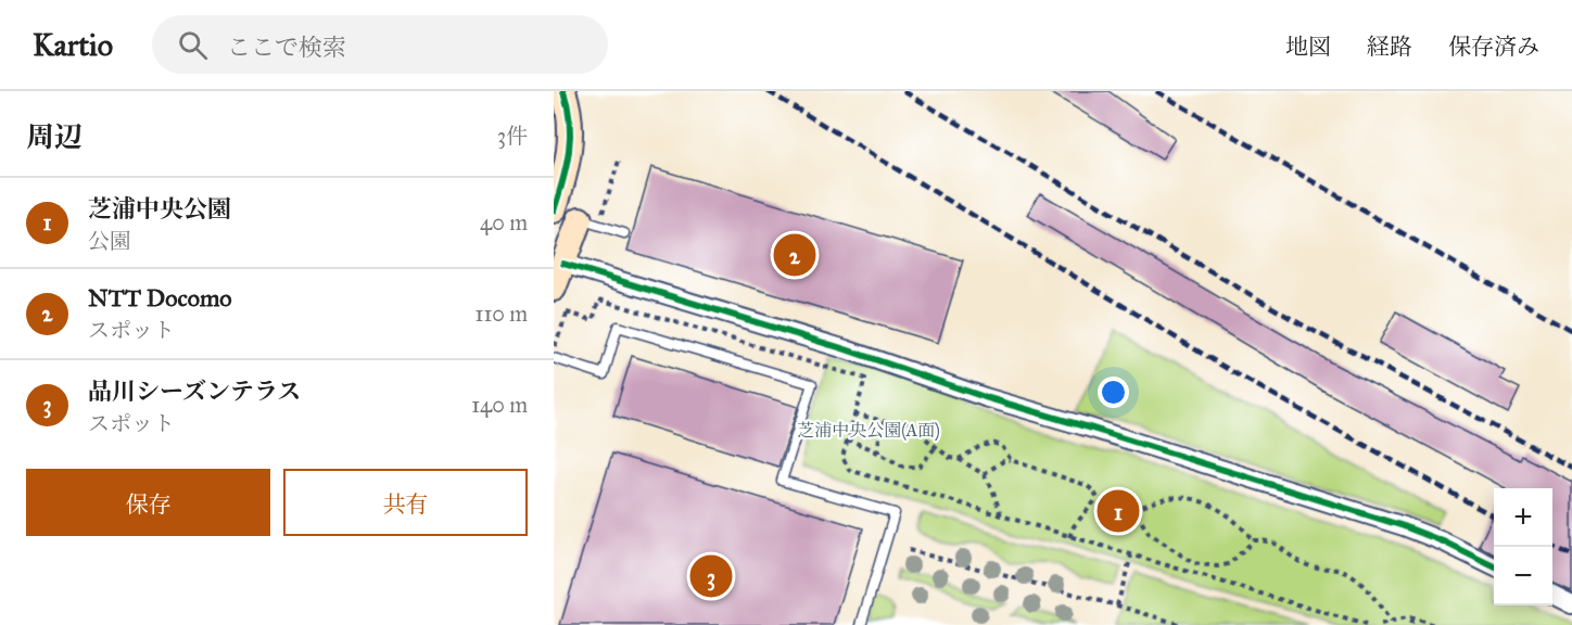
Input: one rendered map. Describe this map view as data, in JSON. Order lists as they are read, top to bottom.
{
  "parks": ["芝浦中央公園(A面)"],
  "page": {
    "header": "Kartio",
    "search": "ここで検索",
    "nav": ["地図", "経路", "保存済み"],
    "heading": ["周辺", "3件"],
    "list": [
      {
        "mark": "1",
        "name": "芝浦中央公園",
        "note": "公園",
        "value": "40 m"
      },
      {
        "mark": "2",
        "name": "NTT Docomo",
        "note": "スポット",
        "value": "110 m"
      },
      {
        "mark": "3",
        "name": "品川シーズンテラス",
        "note": "スポット",
        "value": "140 m"
      }
    ],
    "pins": ["2", "1", "3"],
    "buttons": ["保存", "共有"],
    "map_buttons": ["+", "−"]
  }
}
